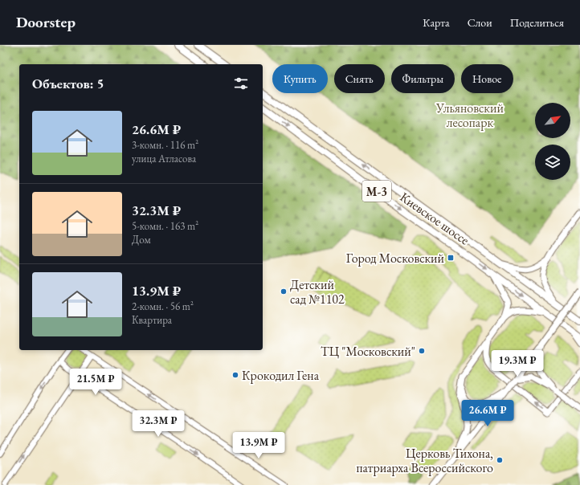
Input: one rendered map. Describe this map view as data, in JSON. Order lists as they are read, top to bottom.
{
  "streets": {
    "highway": ["М-3", "Киевское шоссе"]
  },
  "parks": ["Ульяновский лесопарк"],
  "places": {
    "transit": ["Город Московский"],
    "other": [
      "Детский сад №1102",
      "ТЦ \"Московский\"",
      "Крокодил Гена",
      "Церковь Тихона, патриарха Всероссийского"
    ]
  },
  "north": "top right",
  "page": {
    "header": "Doorstep",
    "nav": ["Карта", "Слои", "Поделиться"],
    "chip": [
      "Купить",
      "Снять",
      "Фильтры",
      "Новое"
    ],
    "heading": "Объектов: 5",
    "list": [
      {
        "name": "26.6M ₽",
        "note": "3-комн. · 116 m² · улица Атласова"
      },
      {
        "name": "32.3M ₽",
        "note": "5-комн. · 163 m² · Дом"
      },
      {
        "name": "13.9M ₽",
        "note": "2-комн. · 56 m² · Квартира"
      }
    ],
    "price": [
      "19.3M ₽",
      "21.5M ₽",
      "26.6M ₽",
      "32.3M ₽",
      "13.9M ₽"
    ]
  }
}
